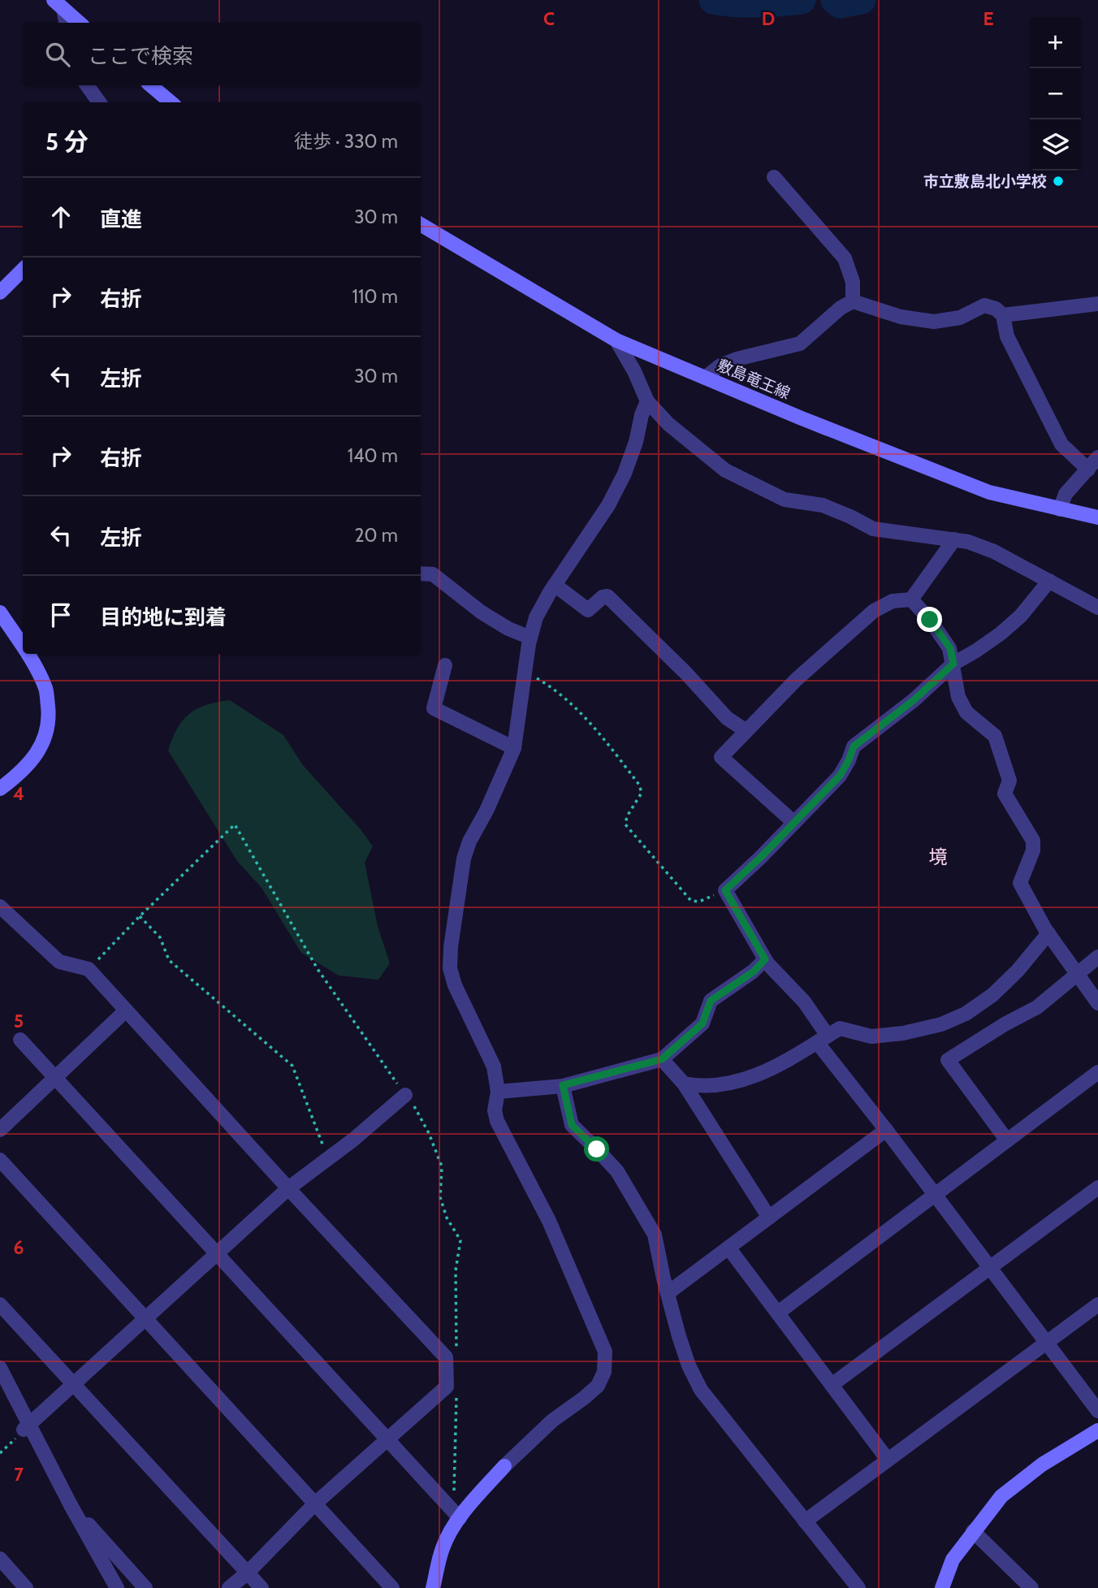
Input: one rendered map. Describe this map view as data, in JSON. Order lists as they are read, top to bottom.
{
  "streets": {
    "main road": ["敷島竜王線"]
  },
  "districts": ["境"],
  "places": ["市立敷島北小学校"],
  "page": {
    "map_buttons": ["+", "−"],
    "search": "ここで検索",
    "heading": ["5 分", "徒歩 · 330 m"],
    "list": [
      ["直進", "30 m"],
      ["右折", "110 m"],
      ["左折", "30 m"],
      ["右折", "140 m"],
      ["左折", "20 m"],
      "目的地に到着"
    ]
  },
  "grid": {
    "columns": ["C", "D", "E"],
    "rows": [
      "4",
      "5",
      "6",
      "7"
    ]
  }
}
